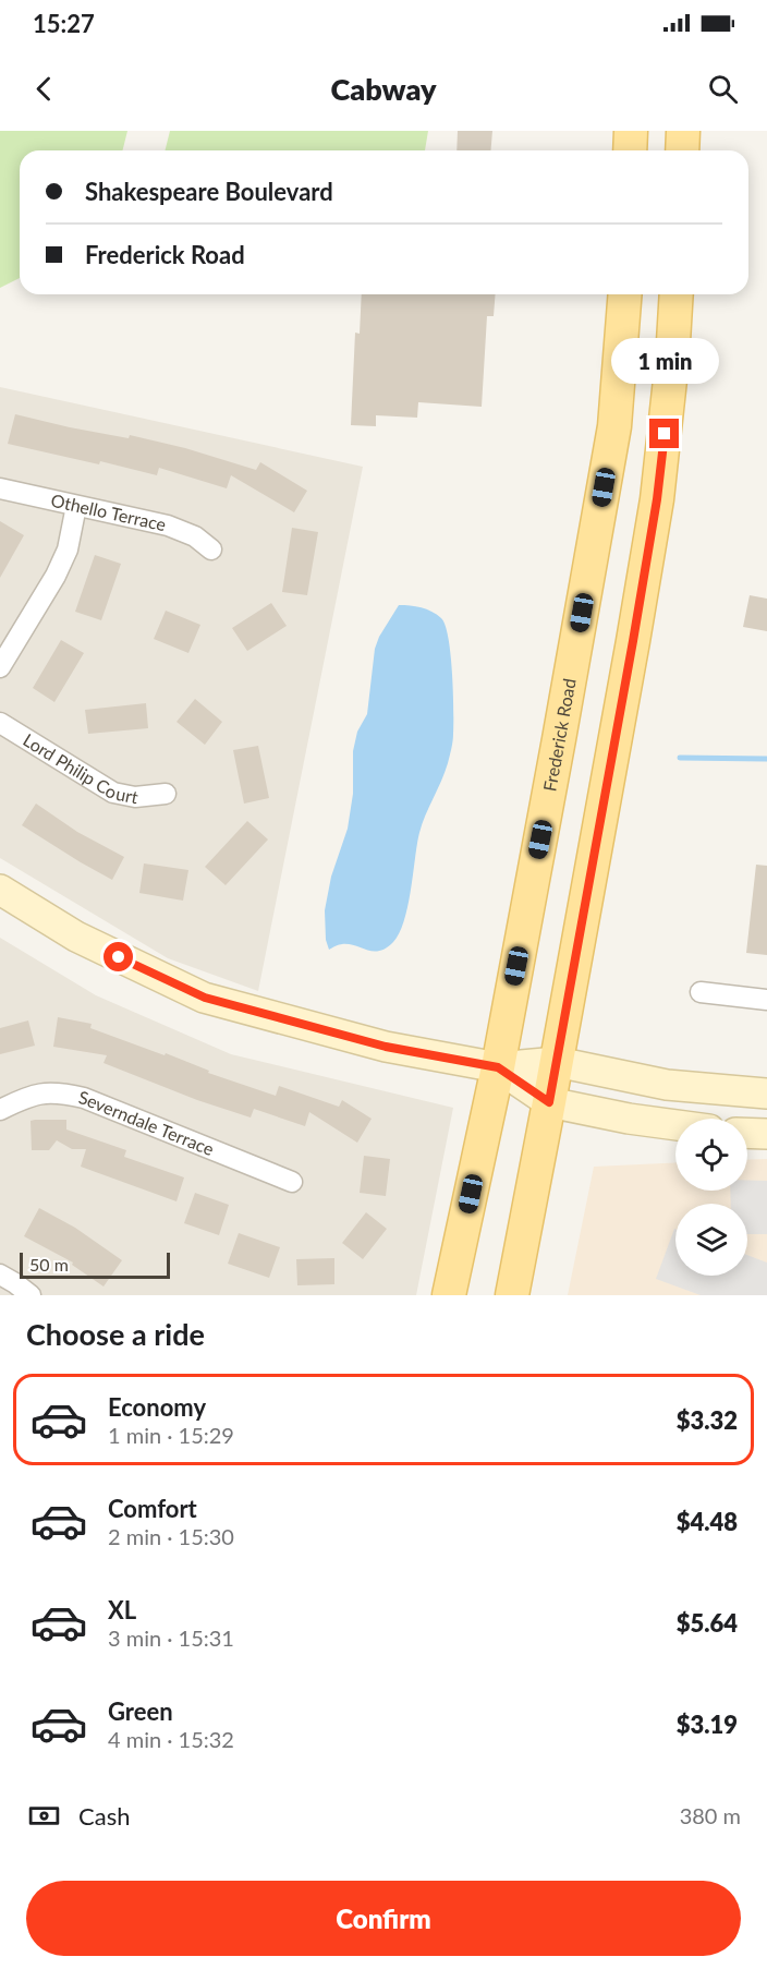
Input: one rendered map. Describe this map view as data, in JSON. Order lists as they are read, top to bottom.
{
  "streets": {
    "main road": ["Frederick Road"],
    "street": ["Othello Terrace", "Lord Philip Court", "Severndale Terrace"]
  },
  "scale_bar": "50 m",
  "page": {
    "status": "15:27",
    "header": "Cabway",
    "banner": ["Shakespeare Boulevard", "Frederick Road"],
    "bubble": "1 min",
    "scale": "50 m",
    "heading": "Choose a ride",
    "list": [
      {
        "name": "Economy",
        "note": "1 min · 15:29",
        "value": "$3.32"
      },
      {
        "name": "Comfort",
        "note": "2 min · 15:30",
        "value": "$4.48"
      },
      {
        "name": "XL",
        "note": "3 min · 15:31",
        "value": "$5.64"
      },
      {
        "name": "Green",
        "note": "4 min · 15:32",
        "value": "$3.19"
      }
    ],
    "pay": ["Cash", "380 m"],
    "buttons": "Confirm"
  }
}
